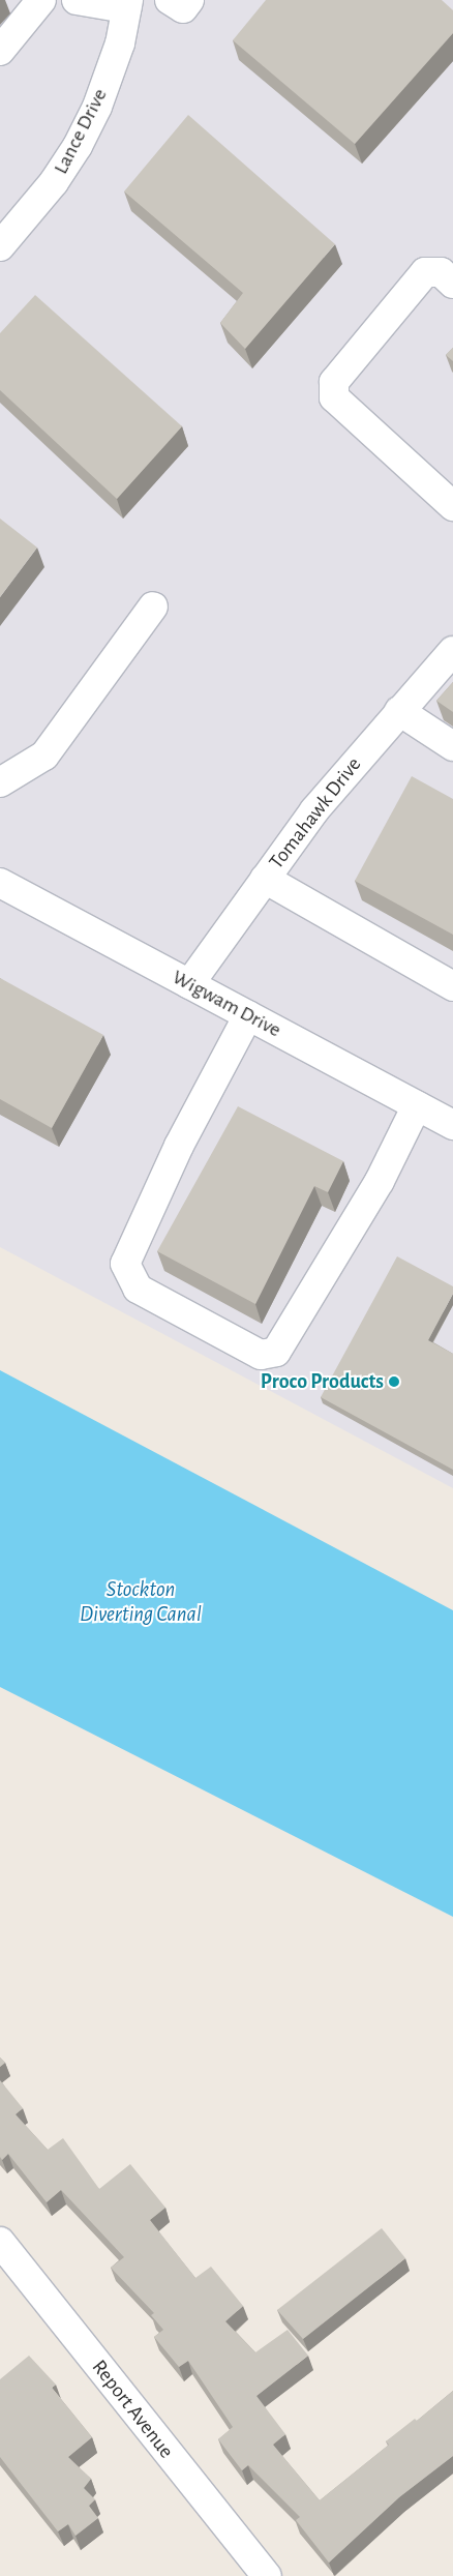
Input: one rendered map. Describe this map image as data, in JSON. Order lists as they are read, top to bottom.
{
  "streets": {
    "street": [
      "Lance Drive",
      "Tomahawk Drive",
      "Wigwam Drive",
      "Report Avenue"
    ]
  },
  "crossings": [
    ["Tomahawk Drive", "Wigwam Drive"]
  ],
  "water": ["Stockton Diverting Canal"],
  "places": ["Proco Products"]
}
